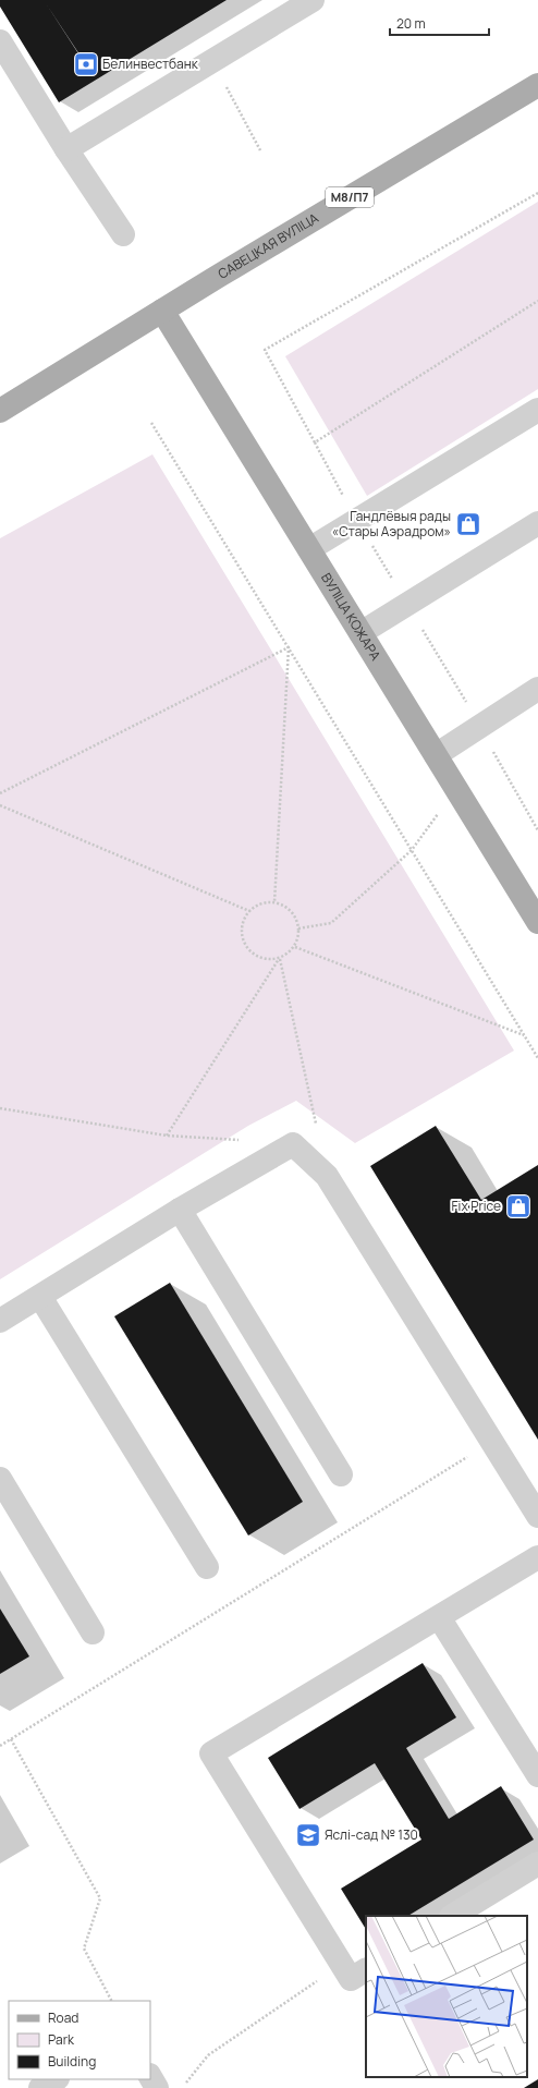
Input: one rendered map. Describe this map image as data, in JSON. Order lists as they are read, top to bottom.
{
  "streets": {
    "main road": ["М8/П7", "САВЕЦКАЯ ВУЛІЦА", "ВУЛІЦА КОЖАРА"]
  },
  "crossings": [
    ["САВЕЦКАЯ ВУЛІЦА", "ВУЛІЦА КОЖАРА"]
  ],
  "places": {
    "bank": ["Белинвестбанк"],
    "shop": ["Гандлёвыя рады «Стары Аэрадром»", "Fix Price"],
    "school or university": ["Яслі-сад № 130"]
  },
  "legend": ["Road", "Park", "Building"],
  "scale_bar": "20 m"
}
